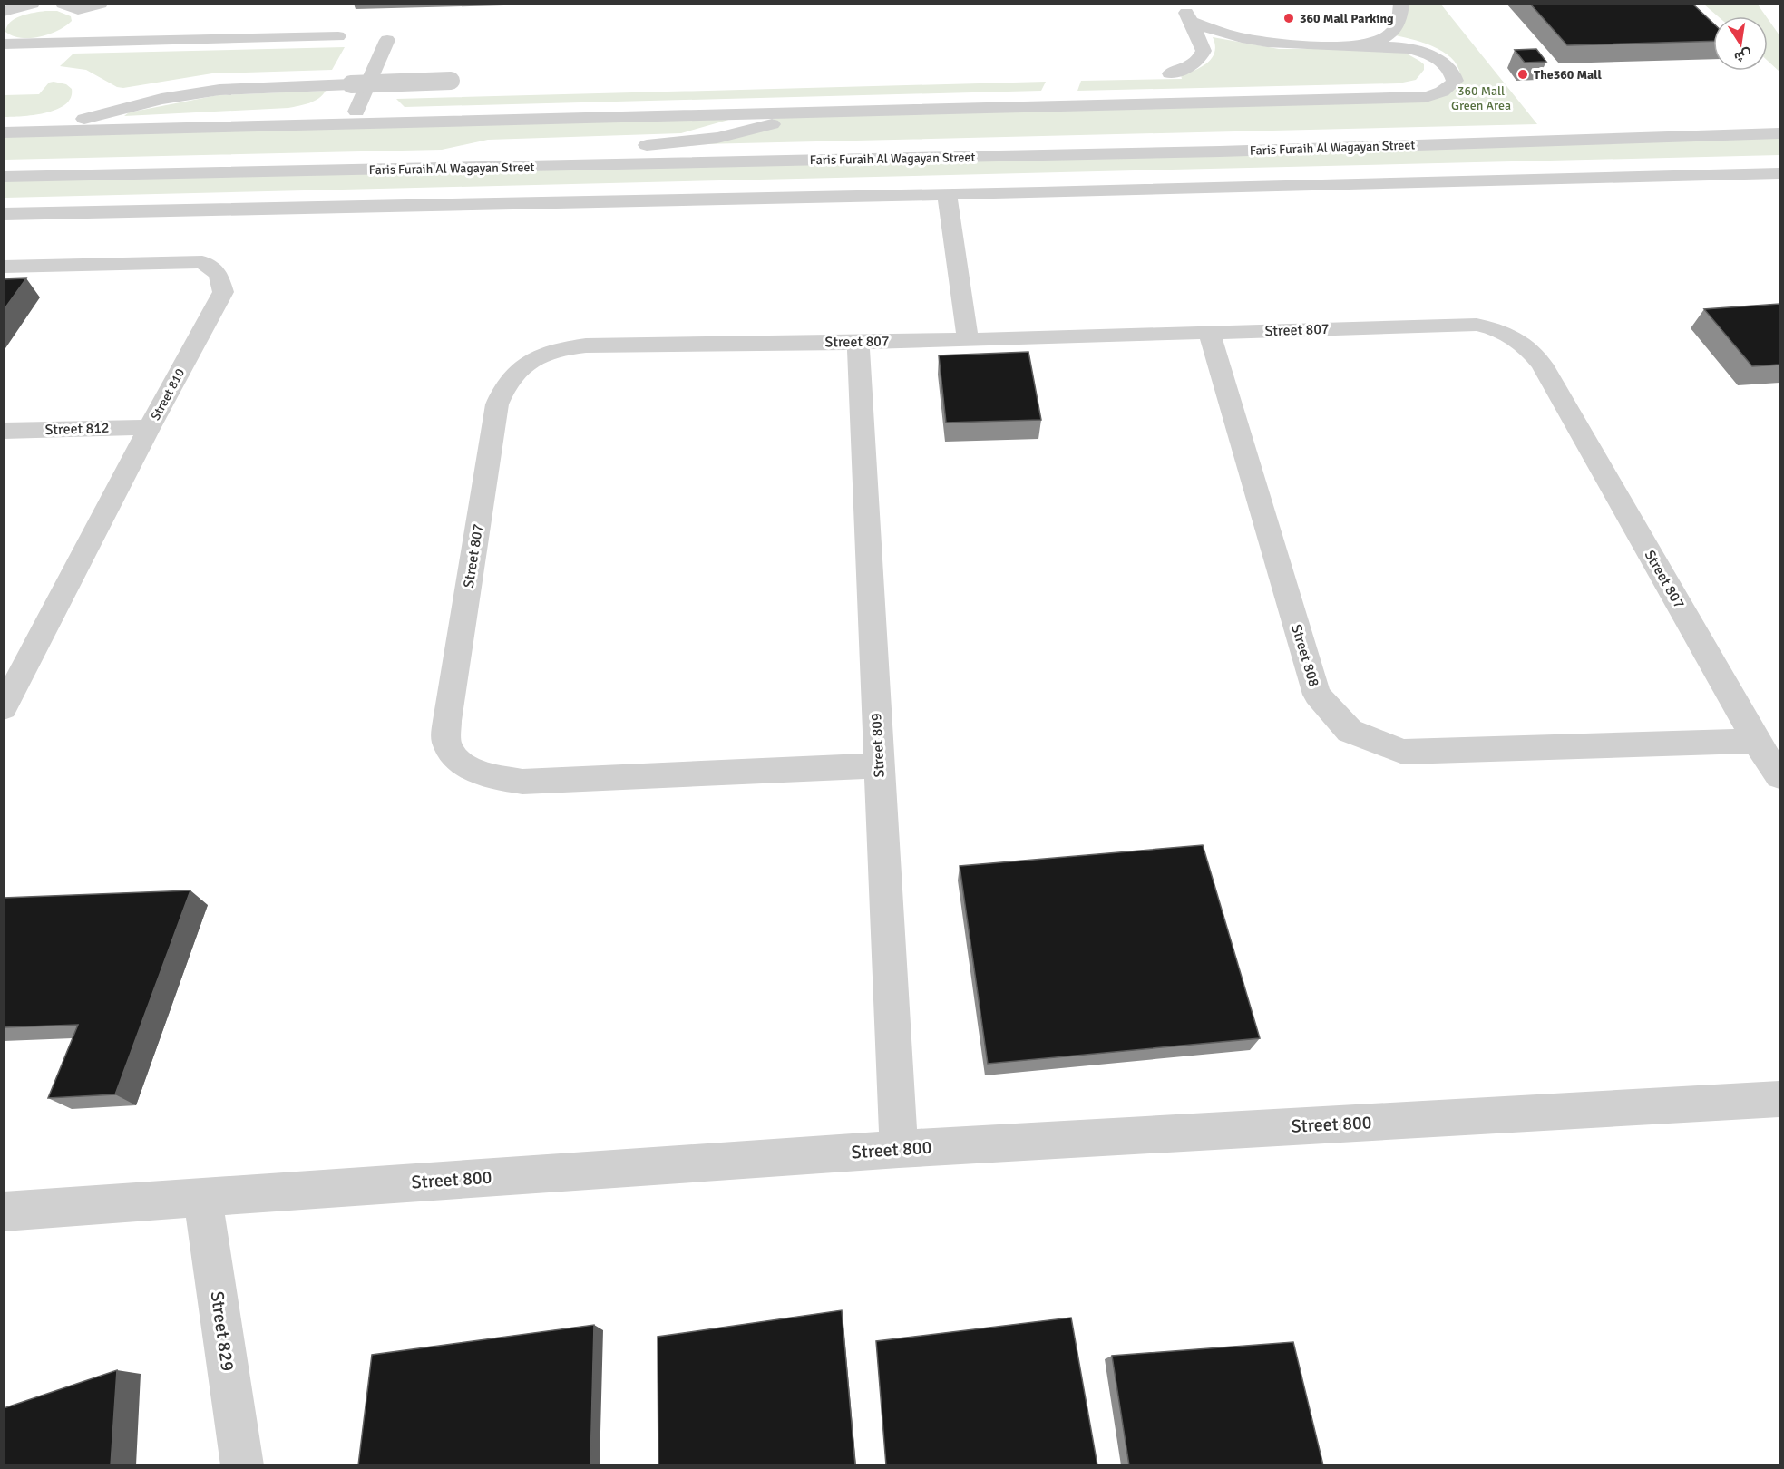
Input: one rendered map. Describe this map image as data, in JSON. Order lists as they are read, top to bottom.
{
  "streets": {
    "street": [
      "Faris Furaih Al Wagayan Street",
      "Street 807",
      "Street 810",
      "Street 812",
      "Street 808",
      "Street 809",
      "Street 800",
      "Street 829"
    ]
  },
  "crossings": [
    ["Street 807", "Street 808"],
    ["Street 807", "Street 809"],
    ["Street 810", "Street 812"],
    ["Street 809", "Street 800"],
    ["Street 800", "Street 829"]
  ],
  "parks": ["360 Mall Green Area"],
  "places": ["360 Mall Parking", "The360 Mall"],
  "north": "bottom"
}
